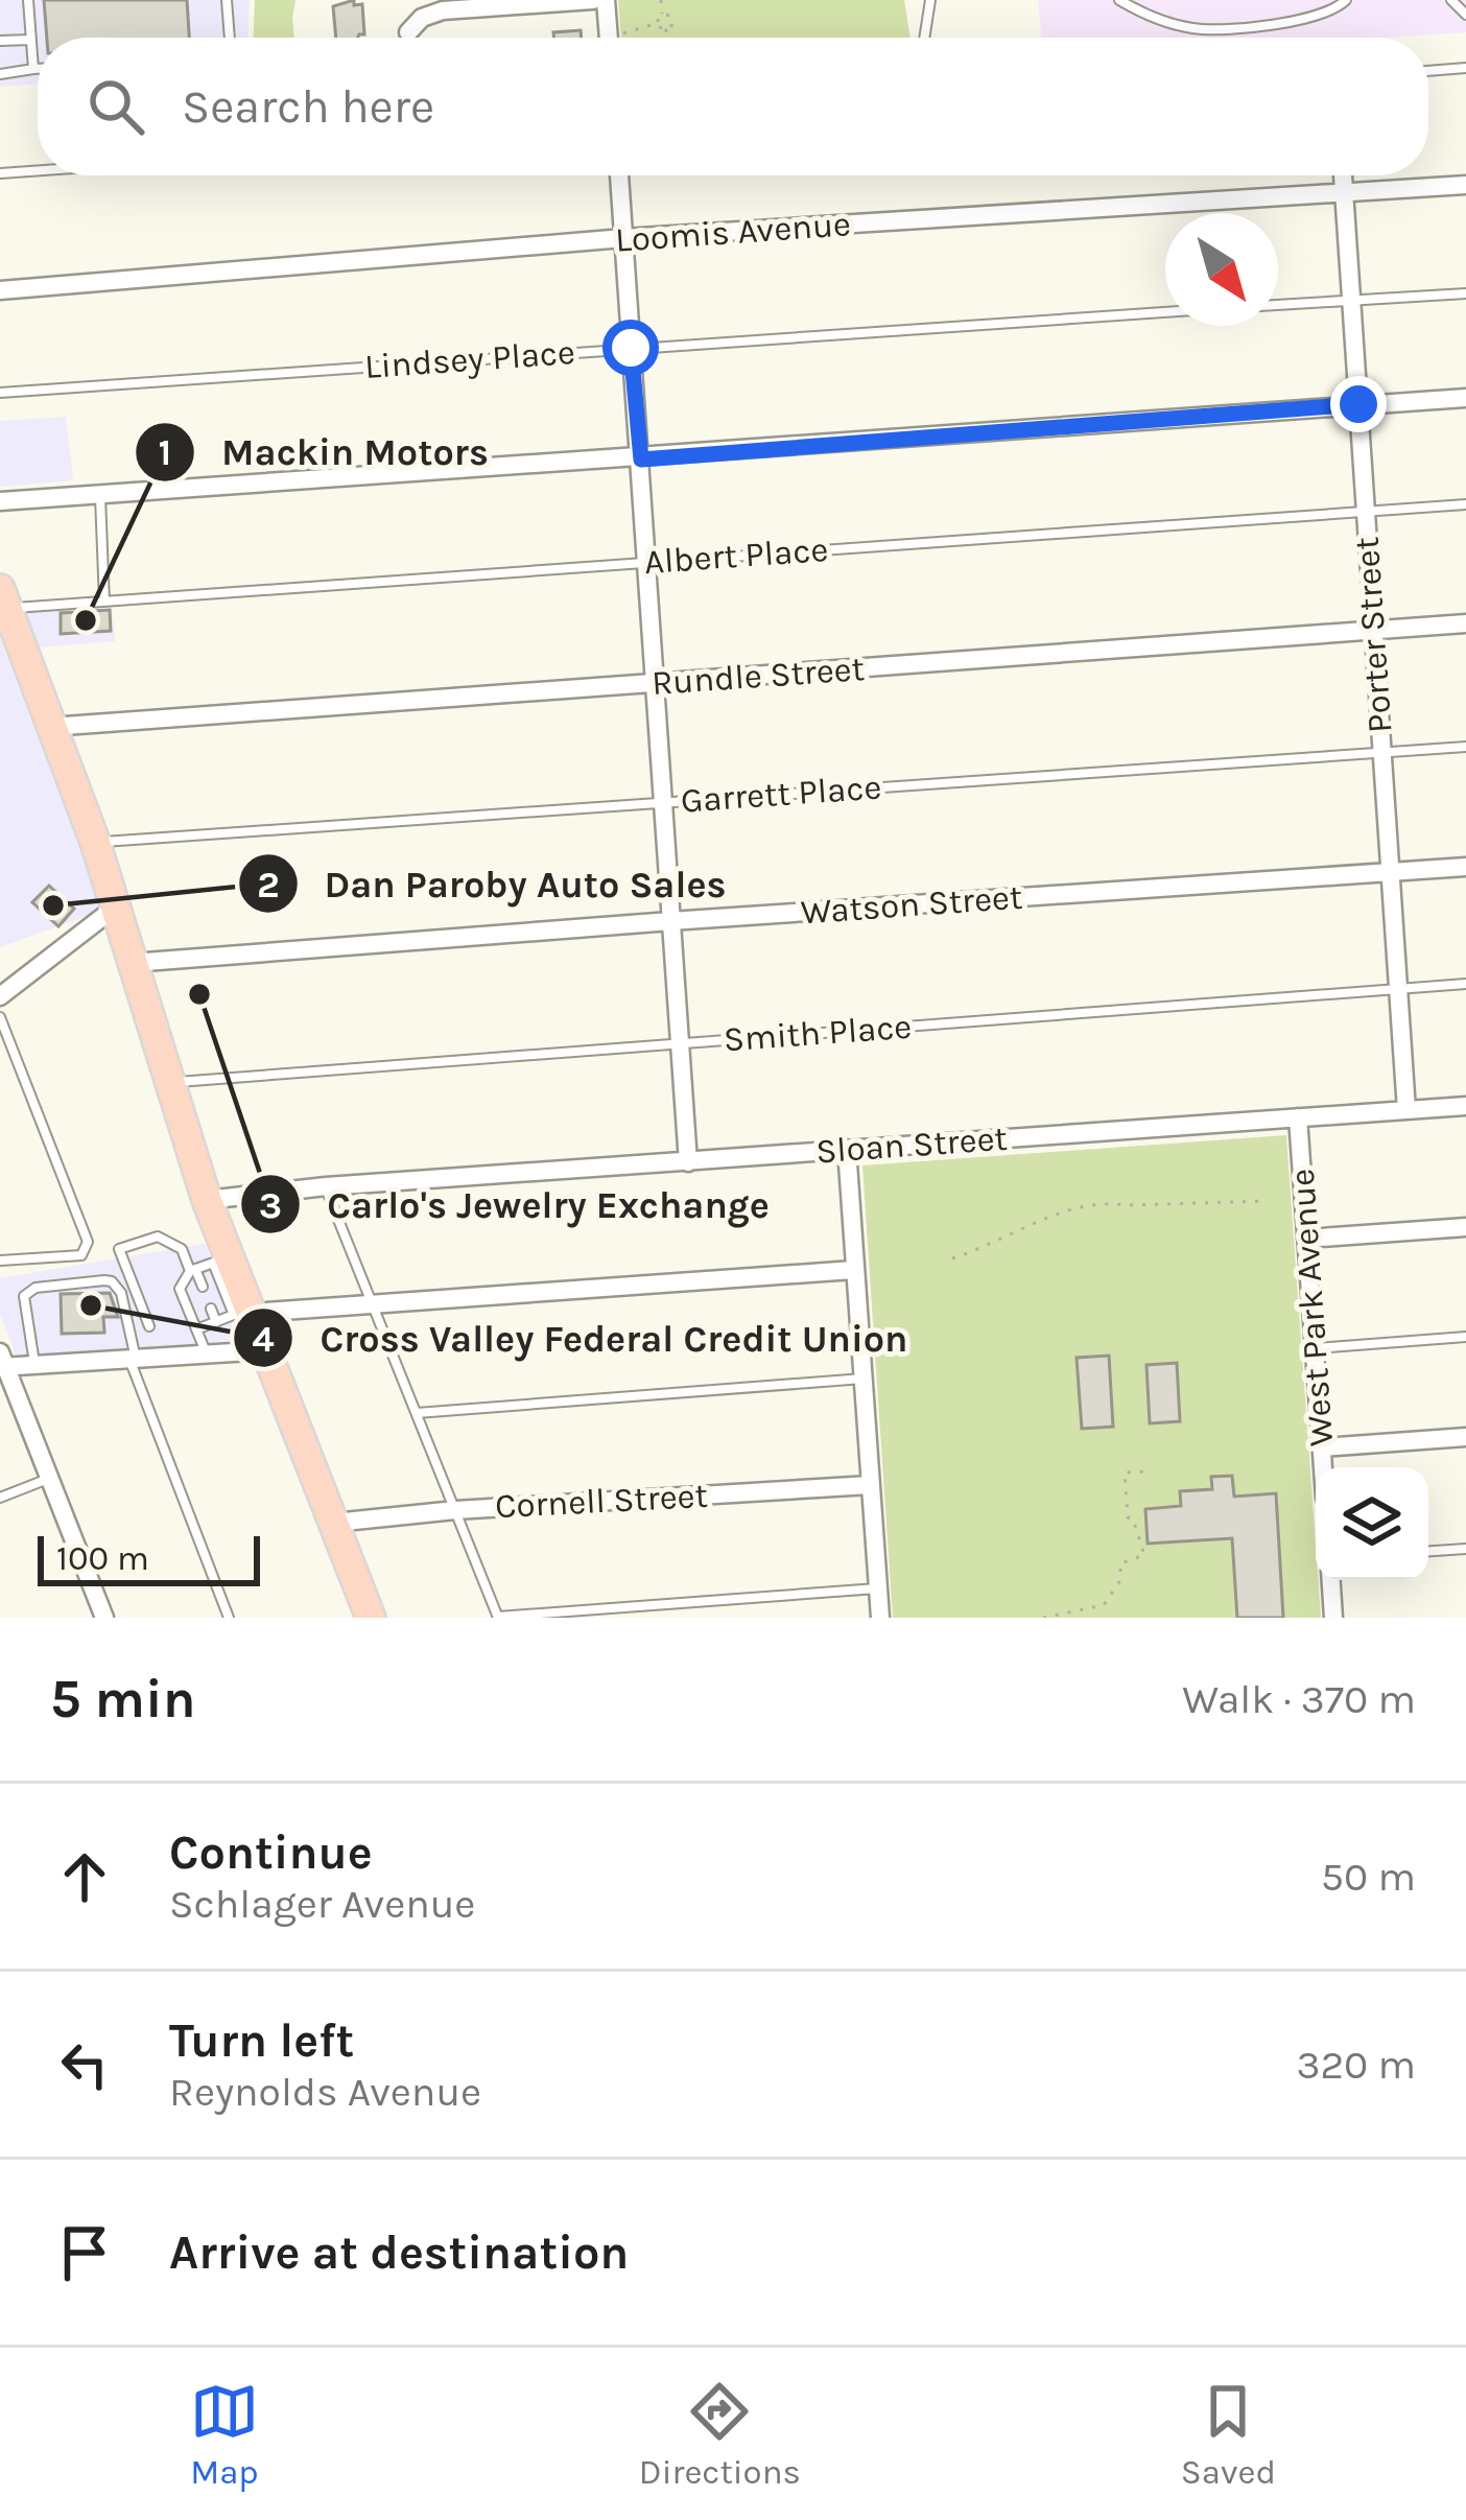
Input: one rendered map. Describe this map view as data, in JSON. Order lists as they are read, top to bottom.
{
  "streets": {
    "street": [
      "Loomis Avenue",
      "Porter Street",
      "Rundle Street",
      "Watson Street",
      "Sloan Street",
      "West Park Avenue",
      "Cornell Street"
    ],
    "lane": [
      "Lindsey Place",
      "Albert Place",
      "Garrett Place",
      "Smith Place"
    ]
  },
  "crossings": [
    ["Loomis Avenue", "Porter Street"],
    ["Albert Place", "Porter Street"],
    ["Porter Street", "Rundle Street"],
    ["Porter Street", "Garrett Place"],
    ["Porter Street", "Watson Street"],
    ["Porter Street", "Smith Place"],
    ["Porter Street", "Sloan Street"],
    ["Sloan Street", "West Park Avenue"]
  ],
  "places": [
    "Mackin Motors",
    "Dan Paroby Auto Sales",
    "Carlo's Jewelry Exchange",
    "Cross Valley Federal Credit Union"
  ],
  "scale_bar": "100 m",
  "north": "bottom right",
  "page": {
    "search": "Search here",
    "scale": "100 m",
    "heading": ["5 min", "Walk · 370 m"],
    "list": [
      ["Continue", "Schlager Avenue", "50 m"],
      ["Turn left", "Reynolds Avenue", "320 m"],
      "Arrive at destination"
    ],
    "nav": ["Map", "Directions", "Saved"]
  }
}
